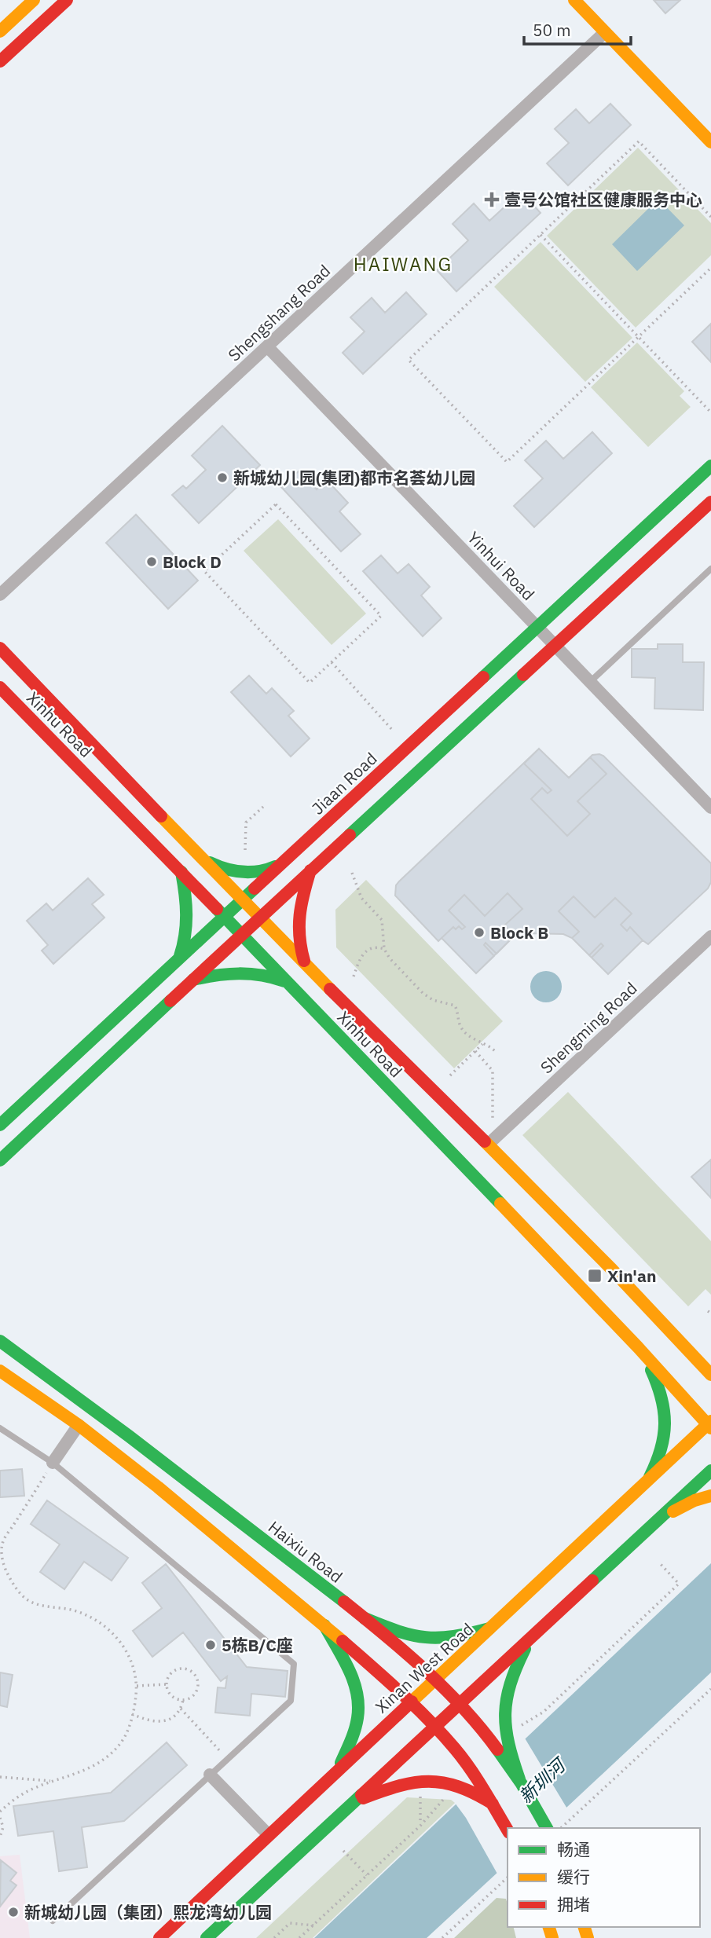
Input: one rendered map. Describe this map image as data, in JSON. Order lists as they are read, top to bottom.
{
  "streets": {
    "main road": [
      "Xinhu Road",
      "Jiaan Road",
      "Haixiu Road",
      "Xinan West Road"
    ],
    "street": ["Shengshang Road", "Yinhui Road", "Shengming Road"]
  },
  "crossings": [
    ["Shengshang Road", "Yinhui Road"],
    ["Yinhui Road", "Jiaan Road"],
    ["Xinhu Road", "Jiaan Road"],
    ["Xinhu Road", "Shengming Road"],
    ["Xinhu Road", "Xinan West Road"],
    ["Haixiu Road", "Xinan West Road"]
  ],
  "districts": ["HAIWANG"],
  "water": ["新圳河"],
  "places": {
    "health": ["壹号公馆社区健康服务中心"],
    "other": [
      "新城幼儿园(集团)都市名荟幼儿园",
      "Block D",
      "Block B",
      "5栋B/C座",
      "新城幼儿园（集团）熙龙湾幼儿园"
    ],
    "transit": ["Xin'an"]
  },
  "legend": ["畅通", "缓行", "拥堵"],
  "scale_bar": "50 m"
}
